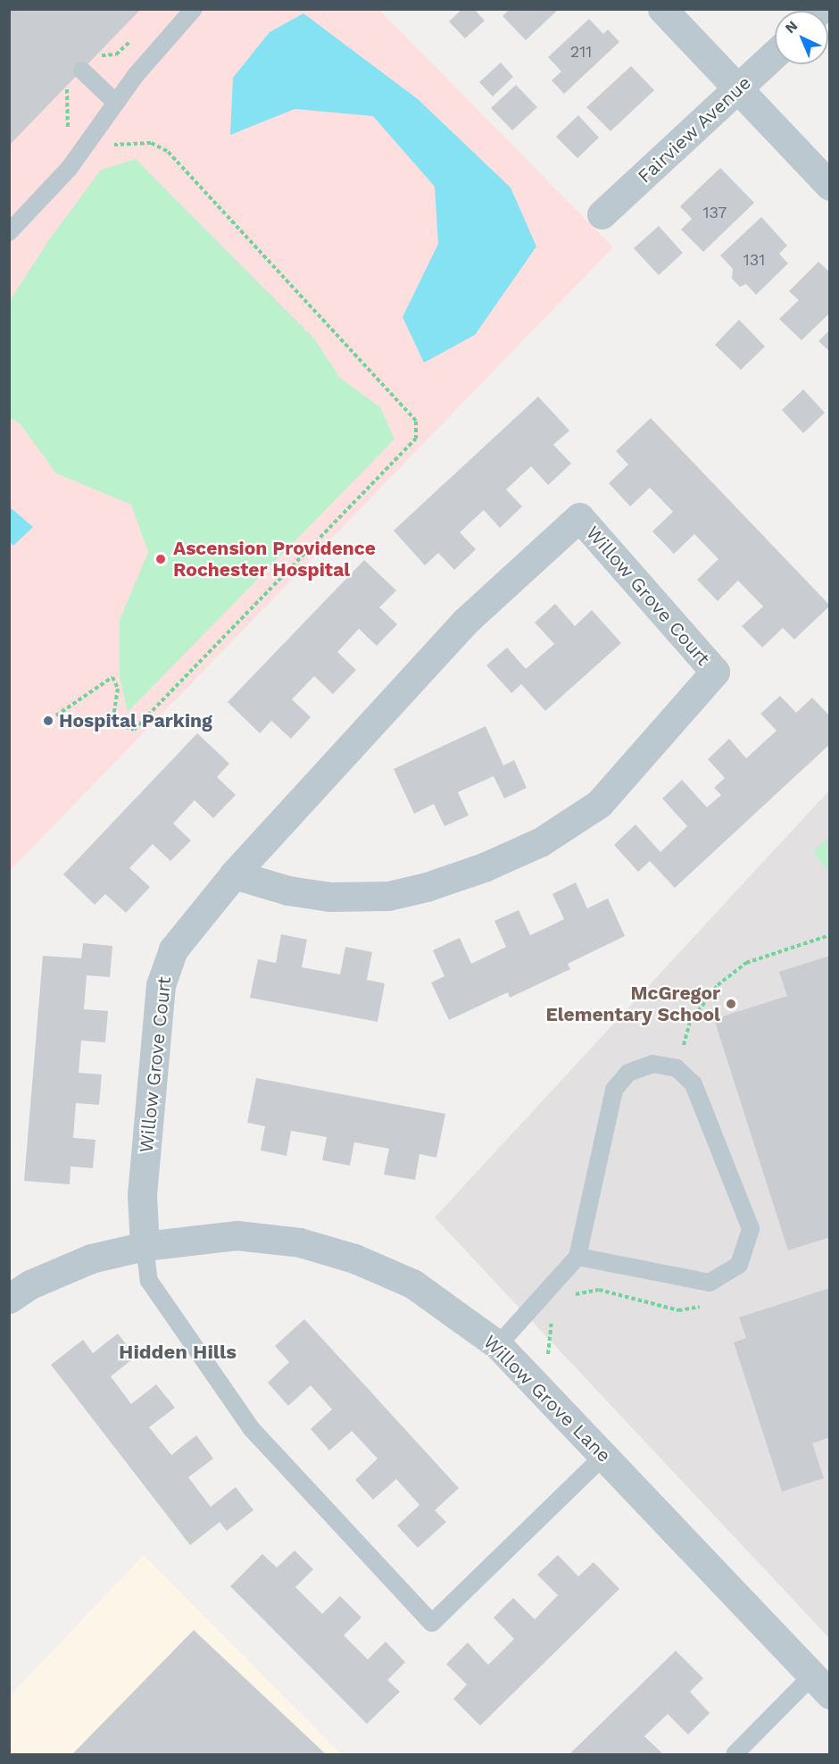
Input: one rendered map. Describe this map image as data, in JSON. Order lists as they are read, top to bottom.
{
  "streets": {
    "street": ["Fairview Avenue", "Willow Grove Court", "Willow Grove Lane"]
  },
  "crossings": [
    ["Willow Grove Court", "Willow Grove Lane"]
  ],
  "districts": ["Hidden Hills"],
  "places": ["Ascension Providence Rochester Hospital", "Hospital Parking", "McGregor Elementary School"],
  "house_numbers": ["211", "137", "131"],
  "north": "top left"
}
